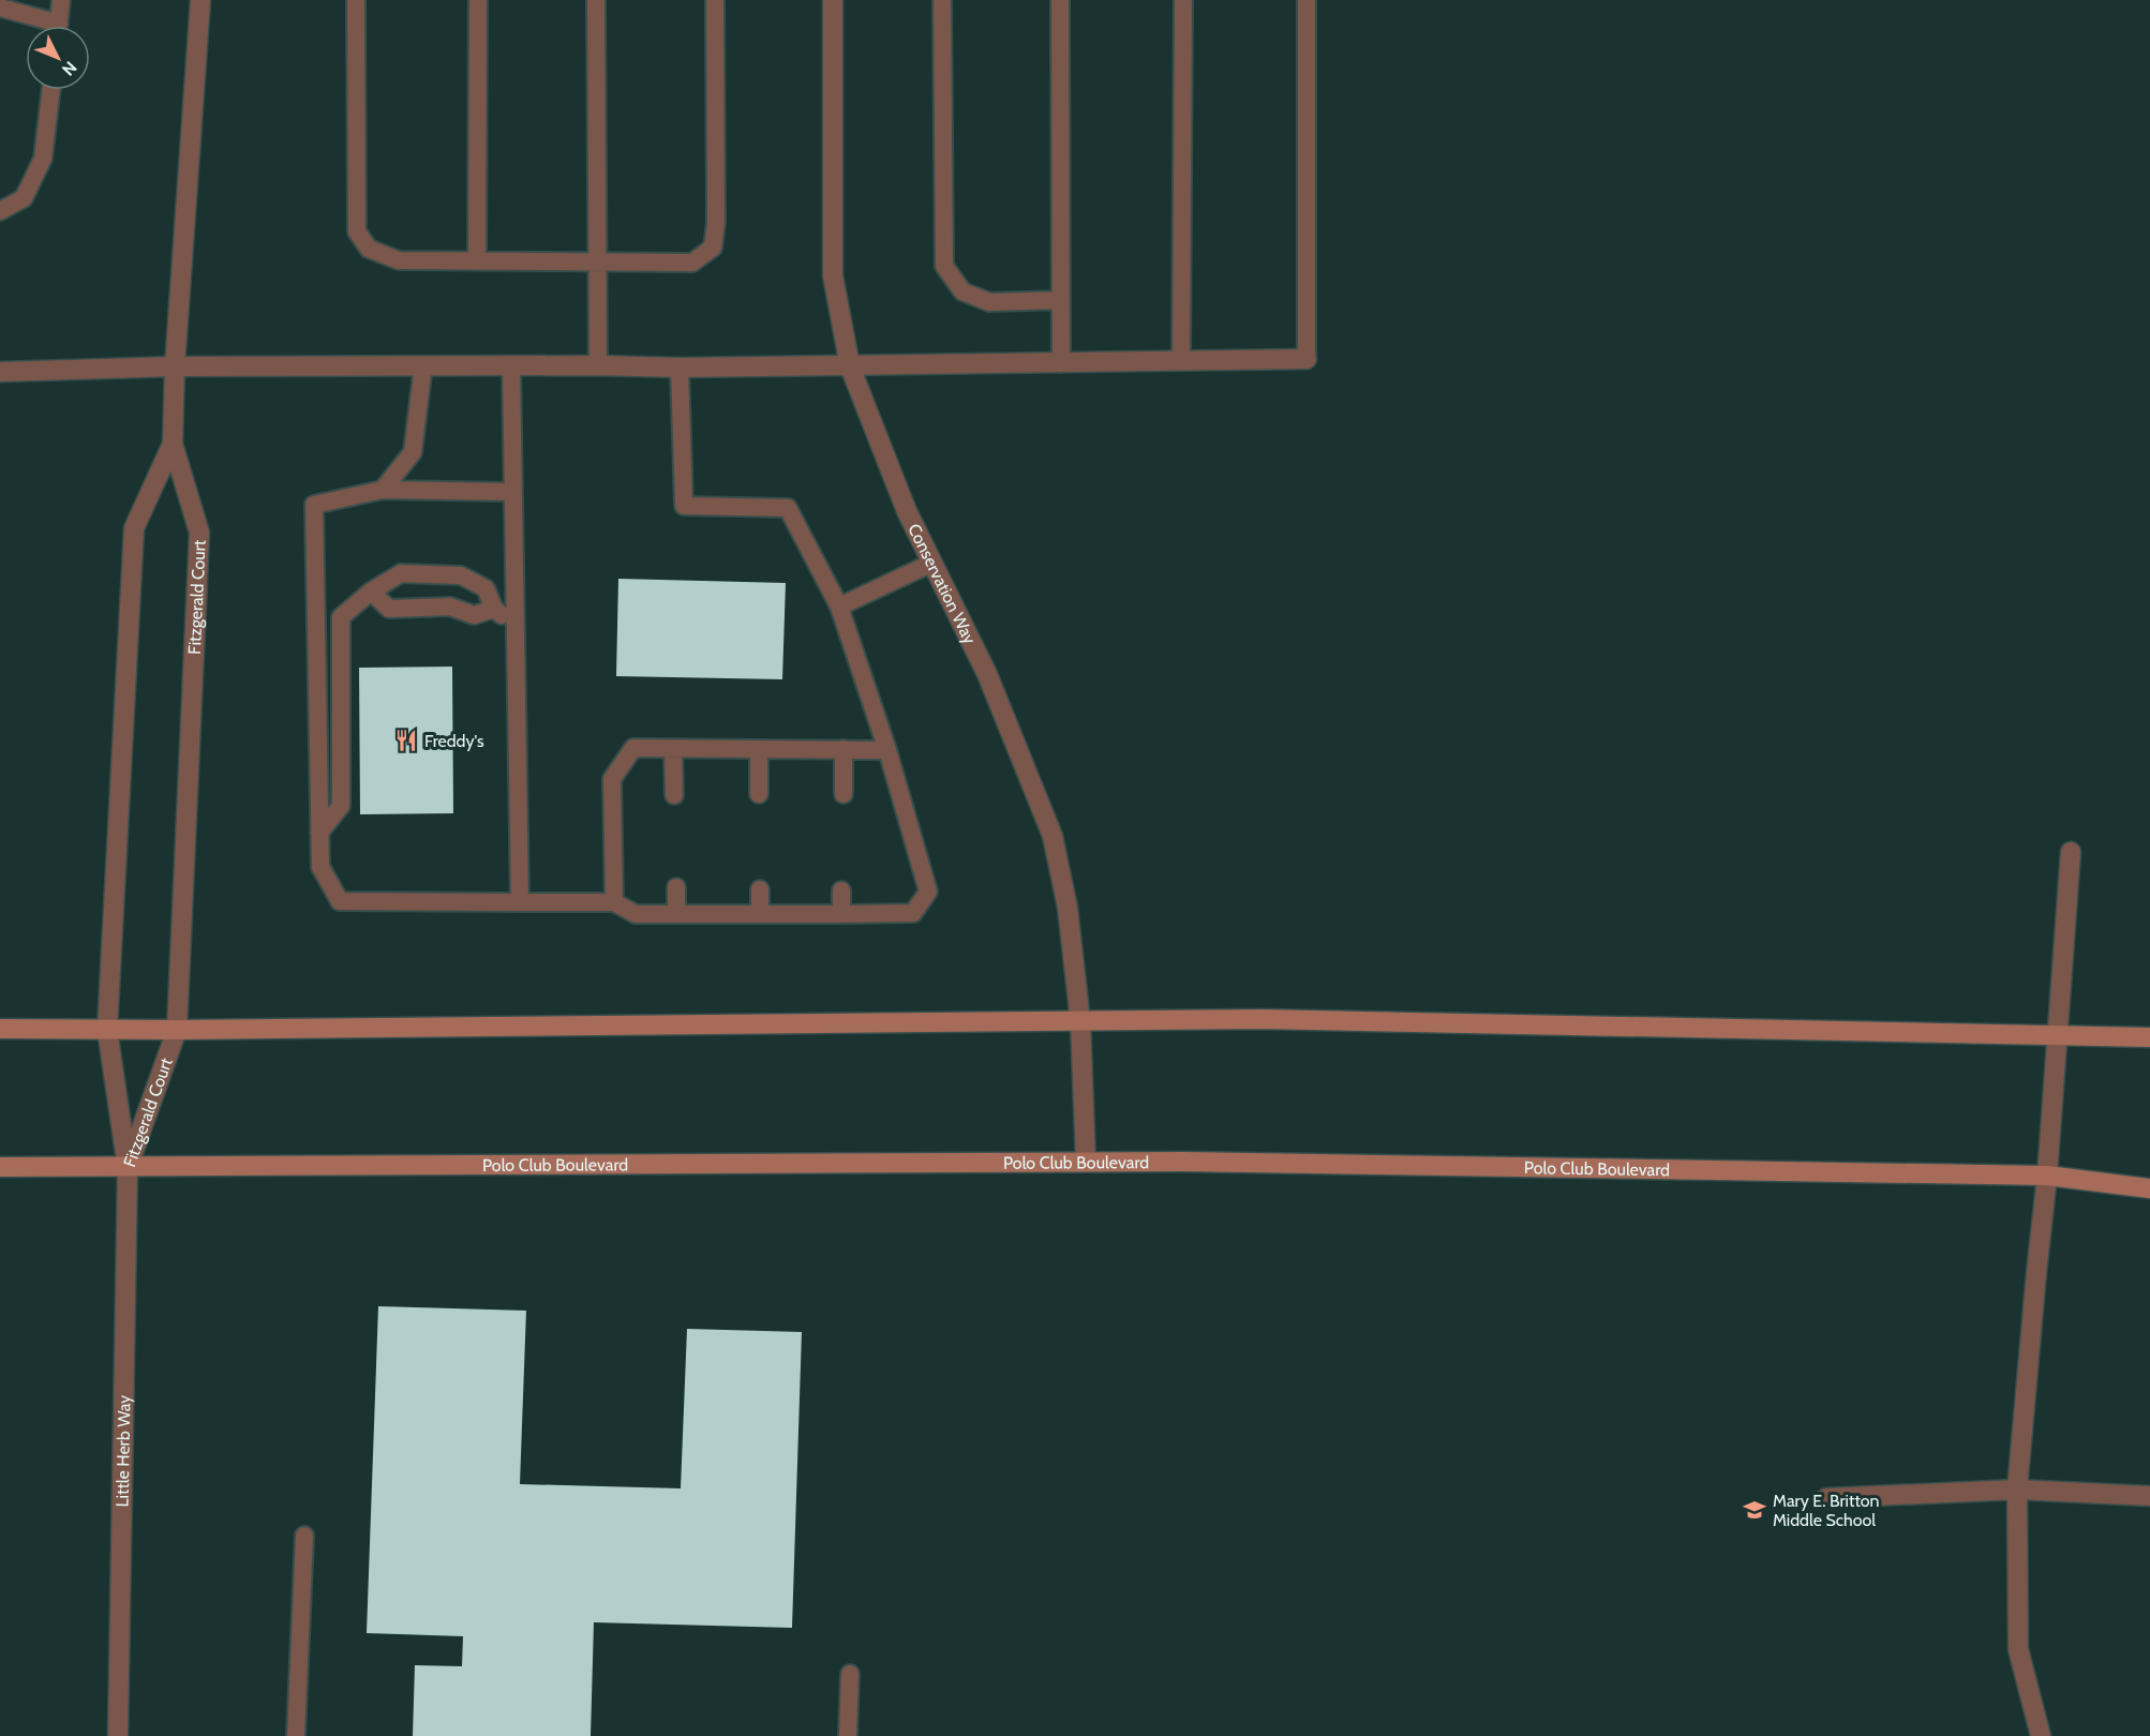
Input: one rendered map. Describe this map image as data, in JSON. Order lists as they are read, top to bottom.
{
  "streets": {
    "street": [
      "Conservation Way",
      "Fitzgerald Court",
      "Polo Club Boulevard",
      "Little Herb Way"
    ]
  },
  "crossings": [
    ["Conservation Way", "Polo Club Boulevard"],
    ["Fitzgerald Court", "Polo Club Boulevard"],
    ["Fitzgerald Court", "Little Herb Way"],
    ["Polo Club Boulevard", "Little Herb Way"]
  ],
  "places": {
    "restaurant": ["Freddy's"],
    "school or university": ["Mary E. Britton Middle School"]
  },
  "north": "bottom right"
}
